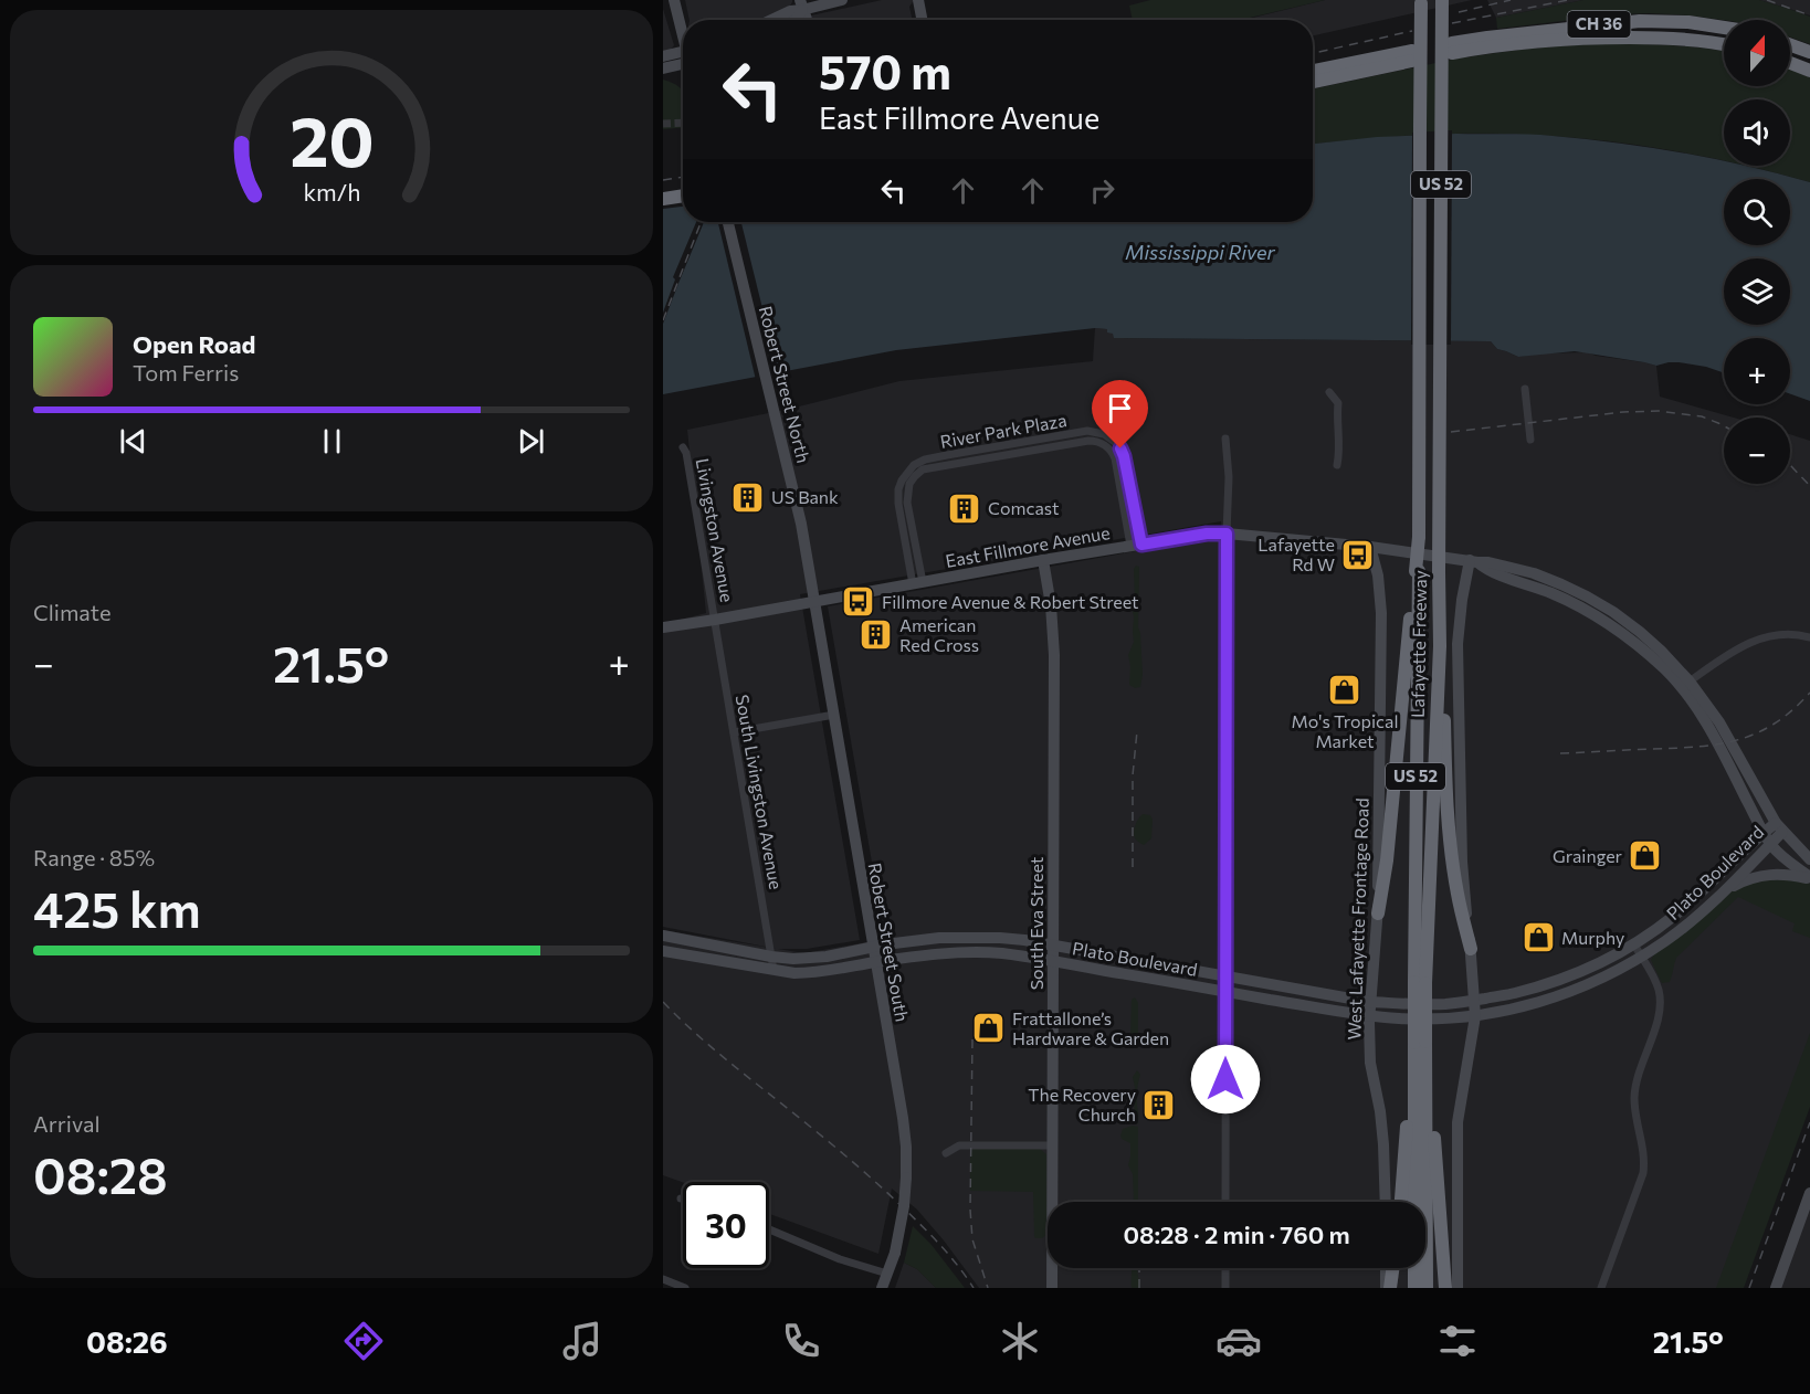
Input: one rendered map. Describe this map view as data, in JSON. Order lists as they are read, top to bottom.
{
  "streets": {
    "highway": ["CH 36", "US 52", "Lafayette Freeway"],
    "street": [
      "Robert Street North",
      "River Park Plaza",
      "Livingston Avenue",
      "East Fillmore Avenue",
      "South Livingston Avenue",
      "Plato Boulevard",
      "West Lafayette Frontage Road",
      "South Eva Street",
      "Robert Street South"
    ]
  },
  "crossings": [
    ["US 52", "Lafayette Freeway"],
    ["Robert Street North", "East Fillmore Avenue"],
    ["Robert Street North", "Robert Street South"],
    ["River Park Plaza", "East Fillmore Avenue"],
    ["Livingston Avenue", "East Fillmore Avenue"],
    ["Livingston Avenue", "South Livingston Avenue"],
    ["East Fillmore Avenue", "South Livingston Avenue"],
    ["East Fillmore Avenue", "Plato Boulevard"],
    ["East Fillmore Avenue", "West Lafayette Frontage Road"],
    ["East Fillmore Avenue", "South Eva Street"],
    ["East Fillmore Avenue", "Robert Street South"],
    ["South Livingston Avenue", "Plato Boulevard"],
    ["Plato Boulevard", "West Lafayette Frontage Road"],
    ["Plato Boulevard", "South Eva Street"],
    ["Plato Boulevard", "Robert Street South"]
  ],
  "water": ["Mississippi River"],
  "places": {
    "building": [
      "US Bank",
      "Comcast",
      "American Red Cross",
      "The Recovery Church"
    ],
    "bus stop": ["Lafayette Rd W", "Fillmore Avenue & Robert Street"],
    "shop": [
      "Mo's Tropical Market",
      "Grainger",
      "Murphy",
      "Frattallone’s Hardware & Garden"
    ]
  },
  "north": "top",
  "page": {
    "map_buttons": ["+", "−"],
    "turn": ["570 m", "East Fillmore Avenue"],
    "song": ["Open Road", "Tom Ferris"],
    "tile": [
      "Climate",
      ["Range · 85%", "425 km"],
      ["Arrival", "08:28"]
    ],
    "heat": ["−", "21.5°", "+"],
    "limit": "30",
    "trip": "08:28 · 2 min · 760 m",
    "tabs": ["08:26", "21.5°"],
    "gauge": ["20", "km/h"]
  }
}
